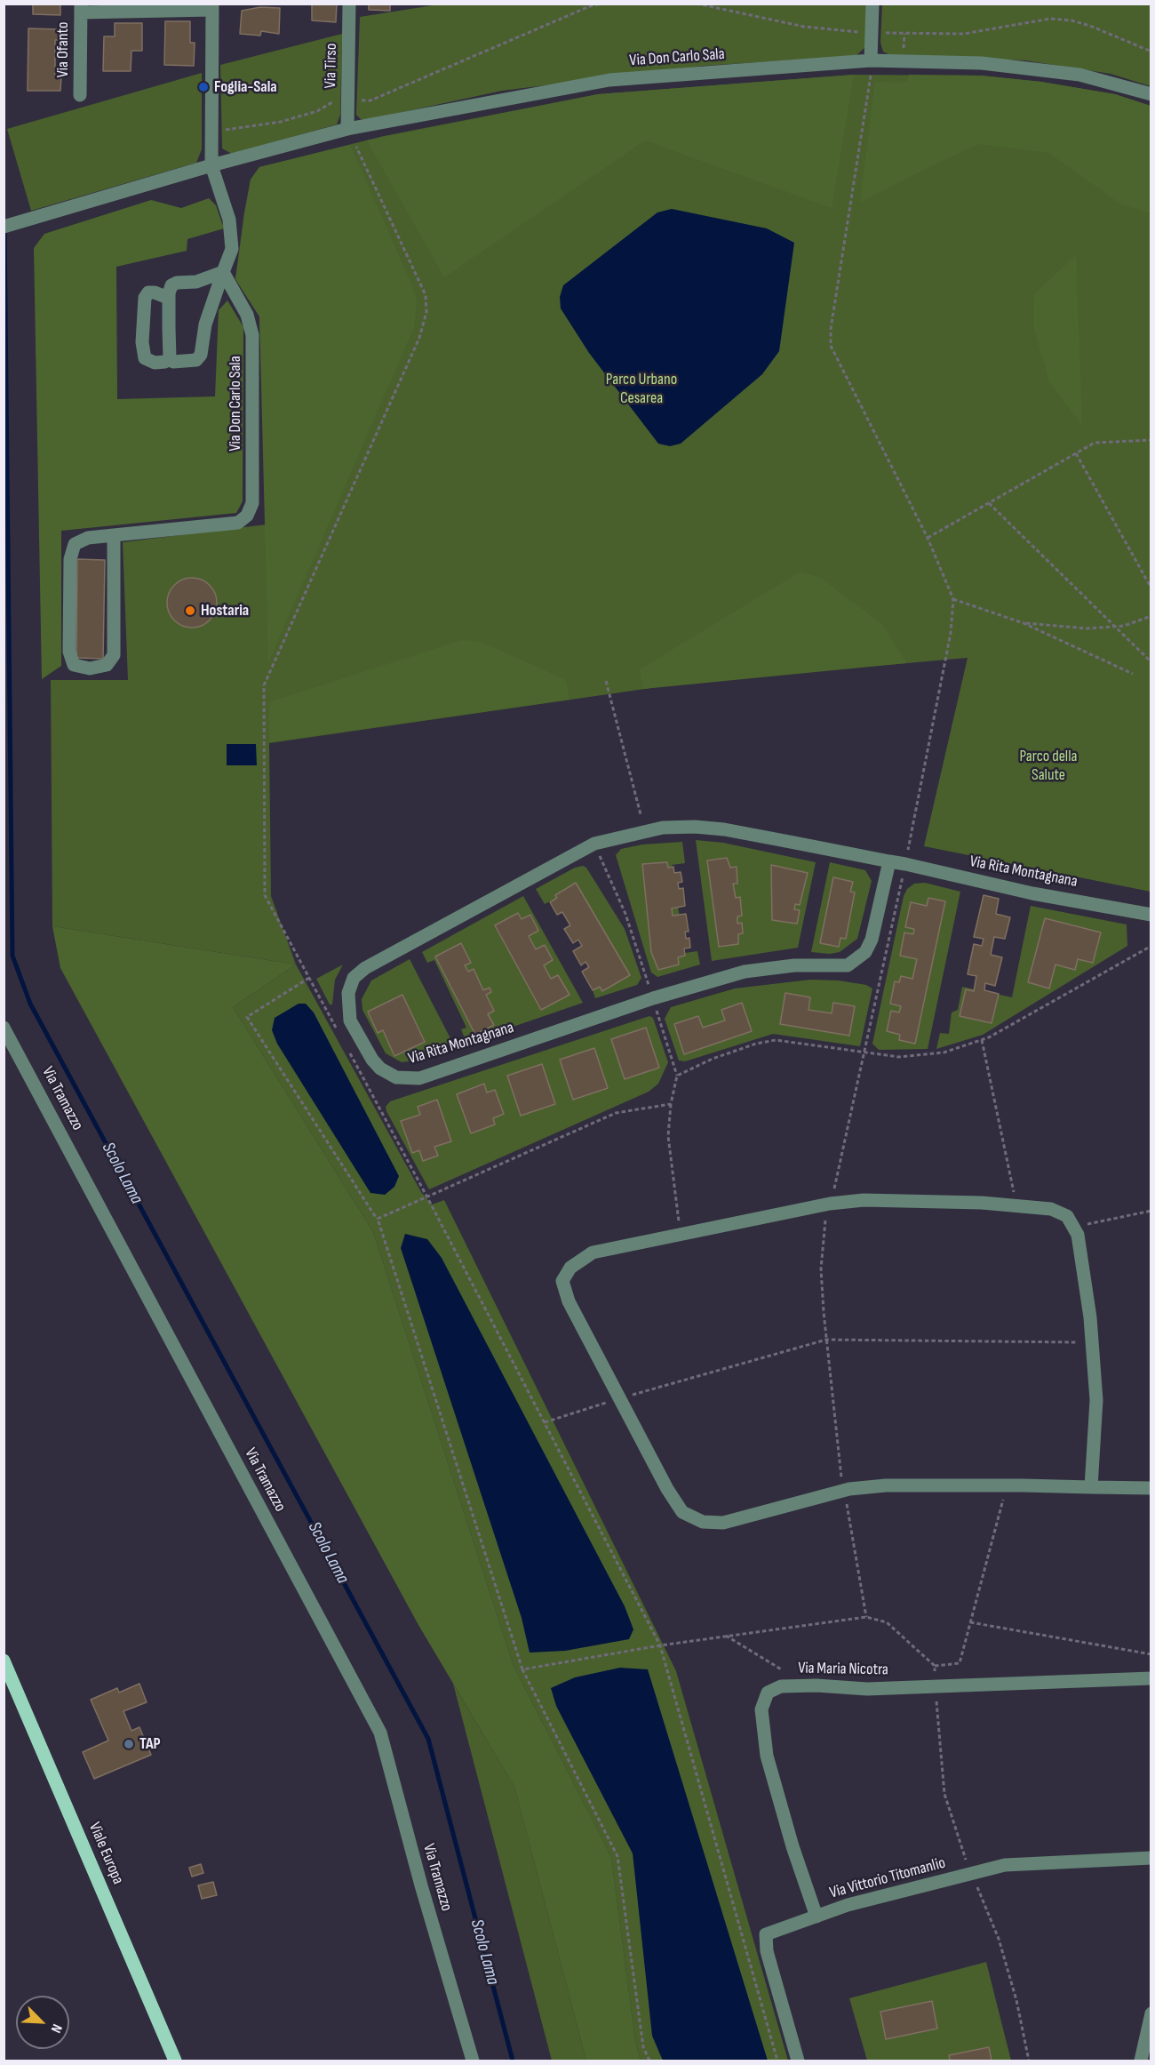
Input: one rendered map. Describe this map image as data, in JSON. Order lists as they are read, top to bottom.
{
  "streets": {
    "main road": ["Viale Europa"],
    "street": [
      "Via Ofanto",
      "Via Don Carlo Sala",
      "Via Tirso",
      "Via Rita Montagnana",
      "Via Tramazzo",
      "Via Maria Nicotra",
      "Via Vittorio Titomanlio"
    ]
  },
  "crossings": [
    ["Via Don Carlo Sala", "Via Tirso"],
    ["Via Maria Nicotra", "Via Vittorio Titomanlio"]
  ],
  "water": ["Scolo Lama"],
  "parks": ["Parco Urbano Cesarea", "Parco della Salute"],
  "places": ["Foglia-Sala", "Hostaria", "TAP"],
  "north": "bottom right"
}
